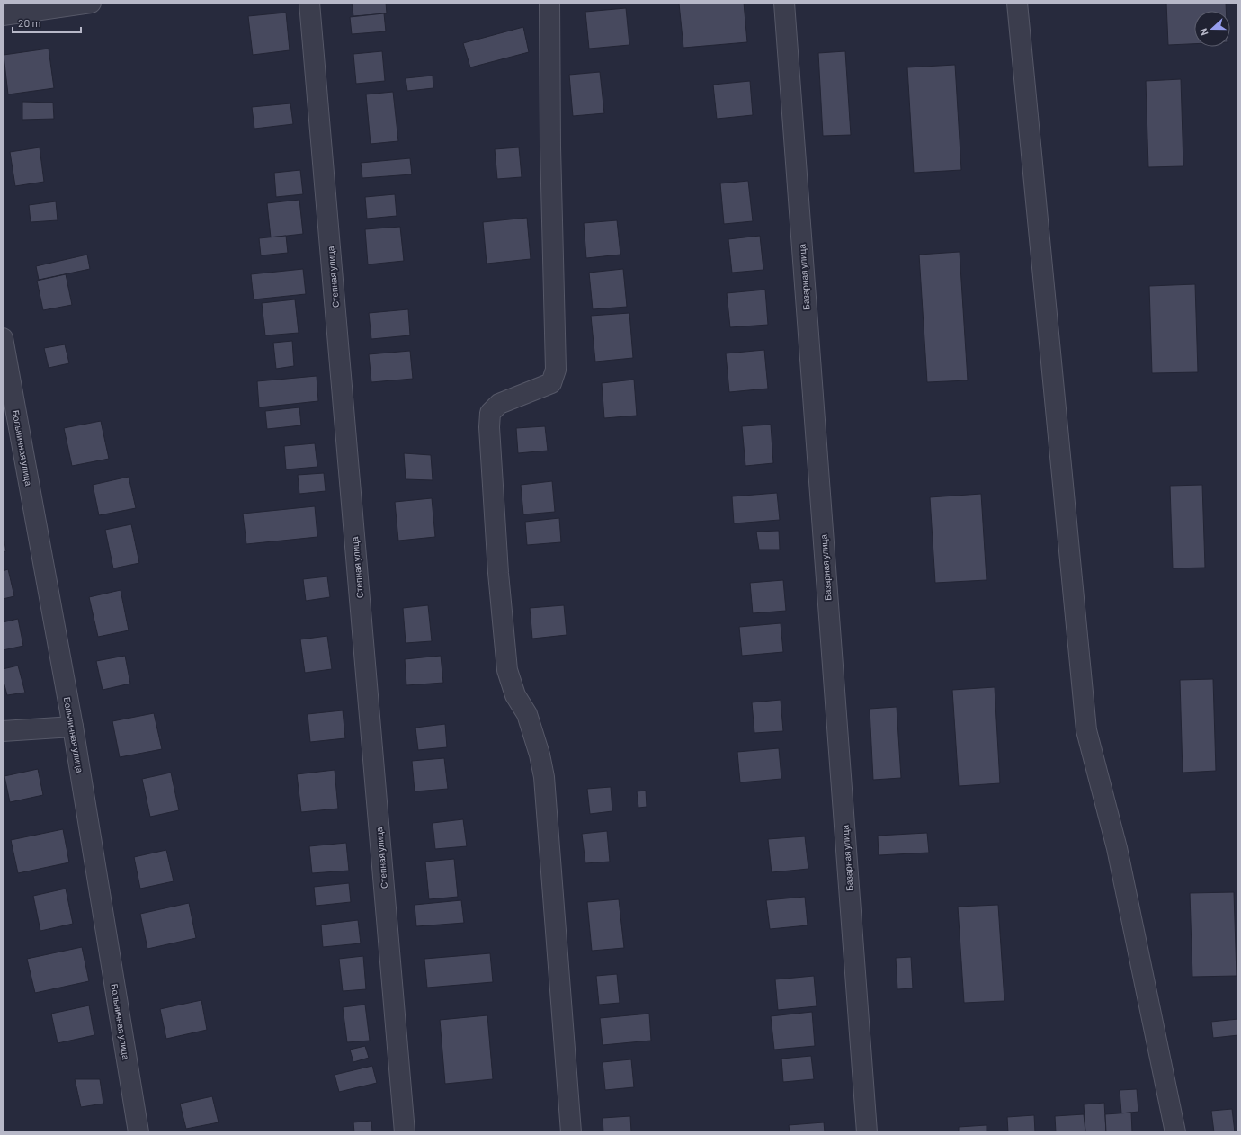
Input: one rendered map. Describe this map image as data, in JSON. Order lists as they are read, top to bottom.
{
  "streets": {
    "street": ["Степная улица", "Базарная улица", "Больничная улица"]
  },
  "scale_bar": "20 m",
  "north": "left"
}
